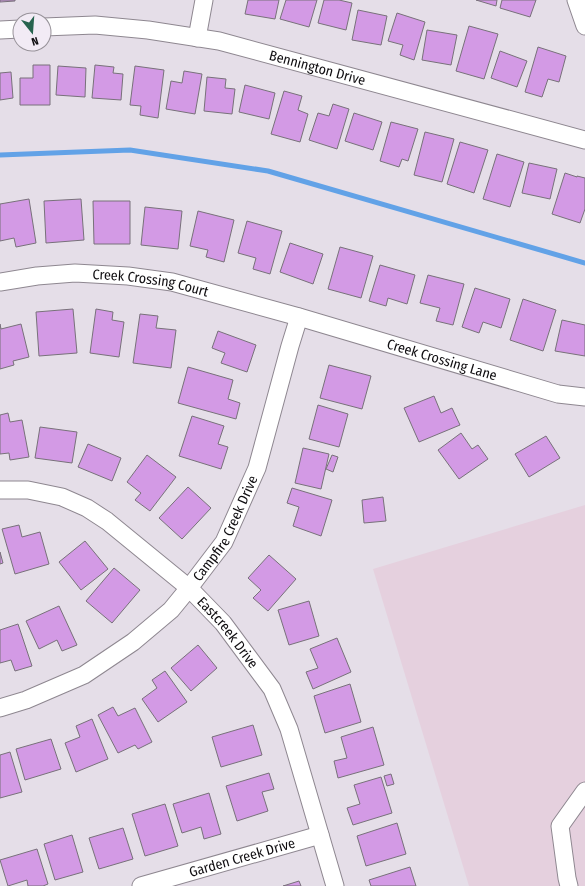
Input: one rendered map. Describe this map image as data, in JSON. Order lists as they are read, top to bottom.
{
  "streets": {
    "street": [
      "Bennington Drive",
      "Creek Crossing Court",
      "Creek Crossing Lane",
      "Campfire Creek Drive",
      "Eastcreek Drive",
      "Garden Creek Drive"
    ]
  },
  "crossings": [
    ["Creek Crossing Court", "Creek Crossing Lane"],
    ["Creek Crossing Court", "Campfire Creek Drive"],
    ["Creek Crossing Lane", "Campfire Creek Drive"],
    ["Campfire Creek Drive", "Eastcreek Drive"],
    ["Eastcreek Drive", "Garden Creek Drive"]
  ],
  "north": "bottom"
}
